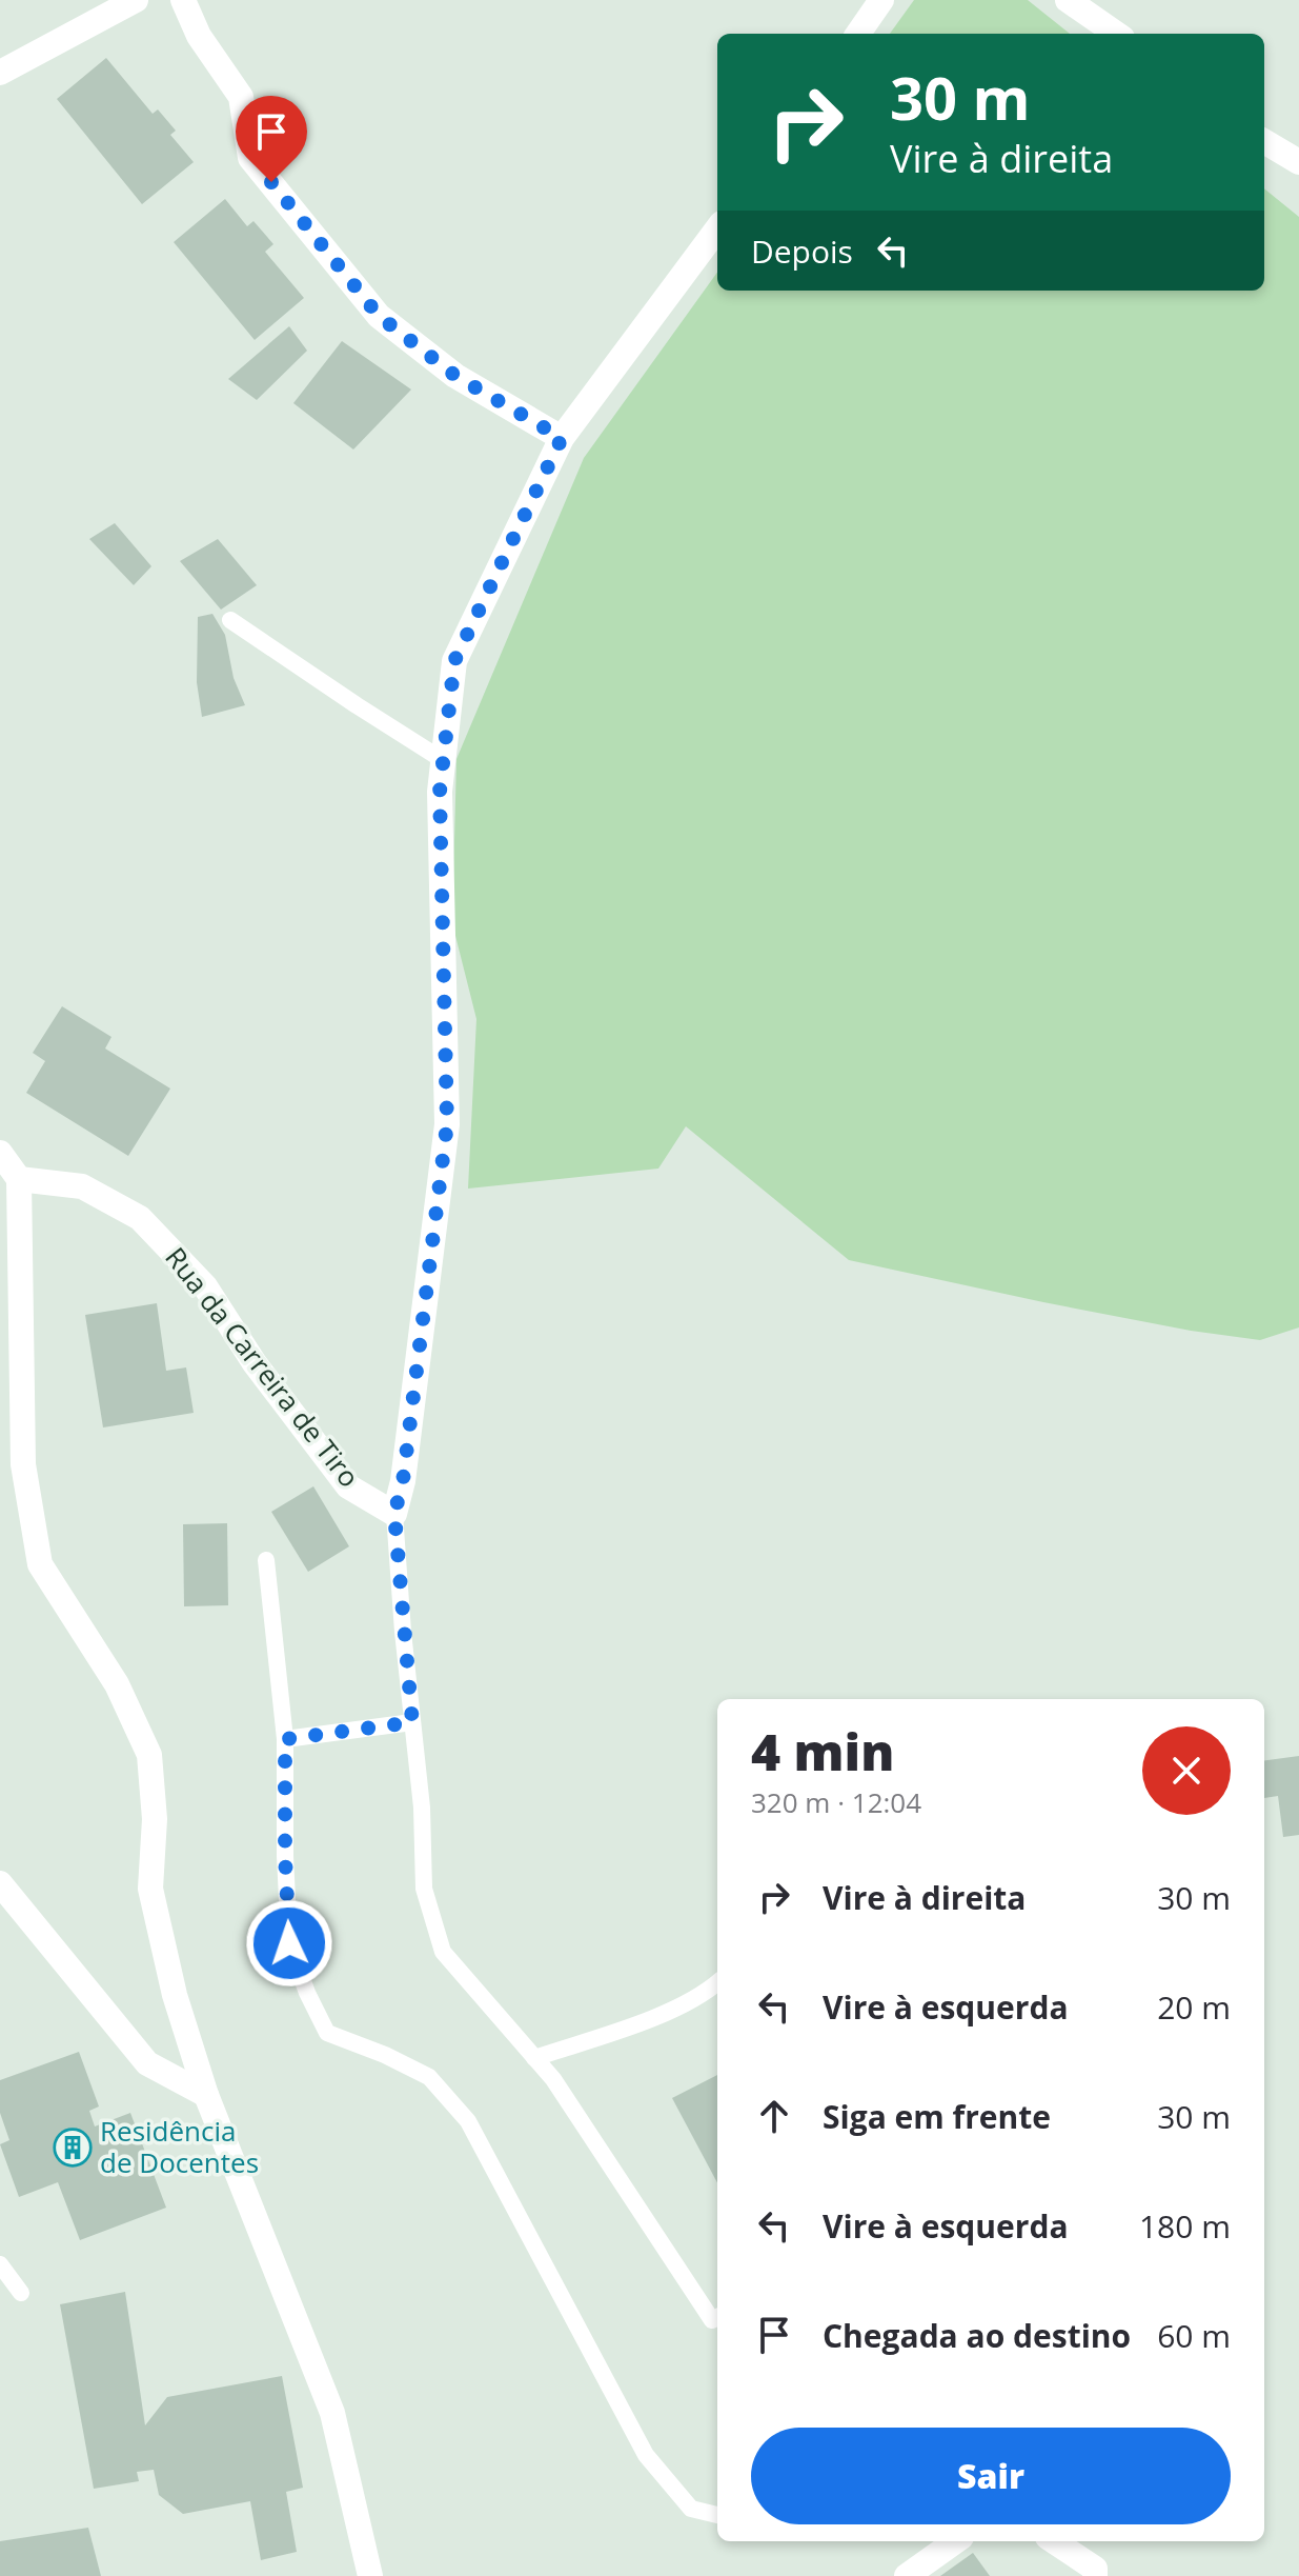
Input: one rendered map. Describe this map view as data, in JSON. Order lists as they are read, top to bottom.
{
  "streets": {
    "street": ["Rua da Carreira de Tiro"]
  },
  "places": {
    "building": ["Residência de Docentes"]
  },
  "page": {
    "turn": ["30 m", "Vire à direita"],
    "then": "Depois",
    "heading": ["4 min", "320 m · 12:04"],
    "list": [
      {
        "name": "Vire à direita",
        "value": "30 m"
      },
      {
        "name": "Vire à esquerda",
        "value": "20 m"
      },
      {
        "name": "Siga em frente",
        "value": "30 m"
      },
      {
        "name": "Vire à esquerda",
        "value": "180 m"
      },
      {
        "name": "Chegada ao destino",
        "value": "60 m"
      }
    ],
    "buttons": "Sair"
  }
}
